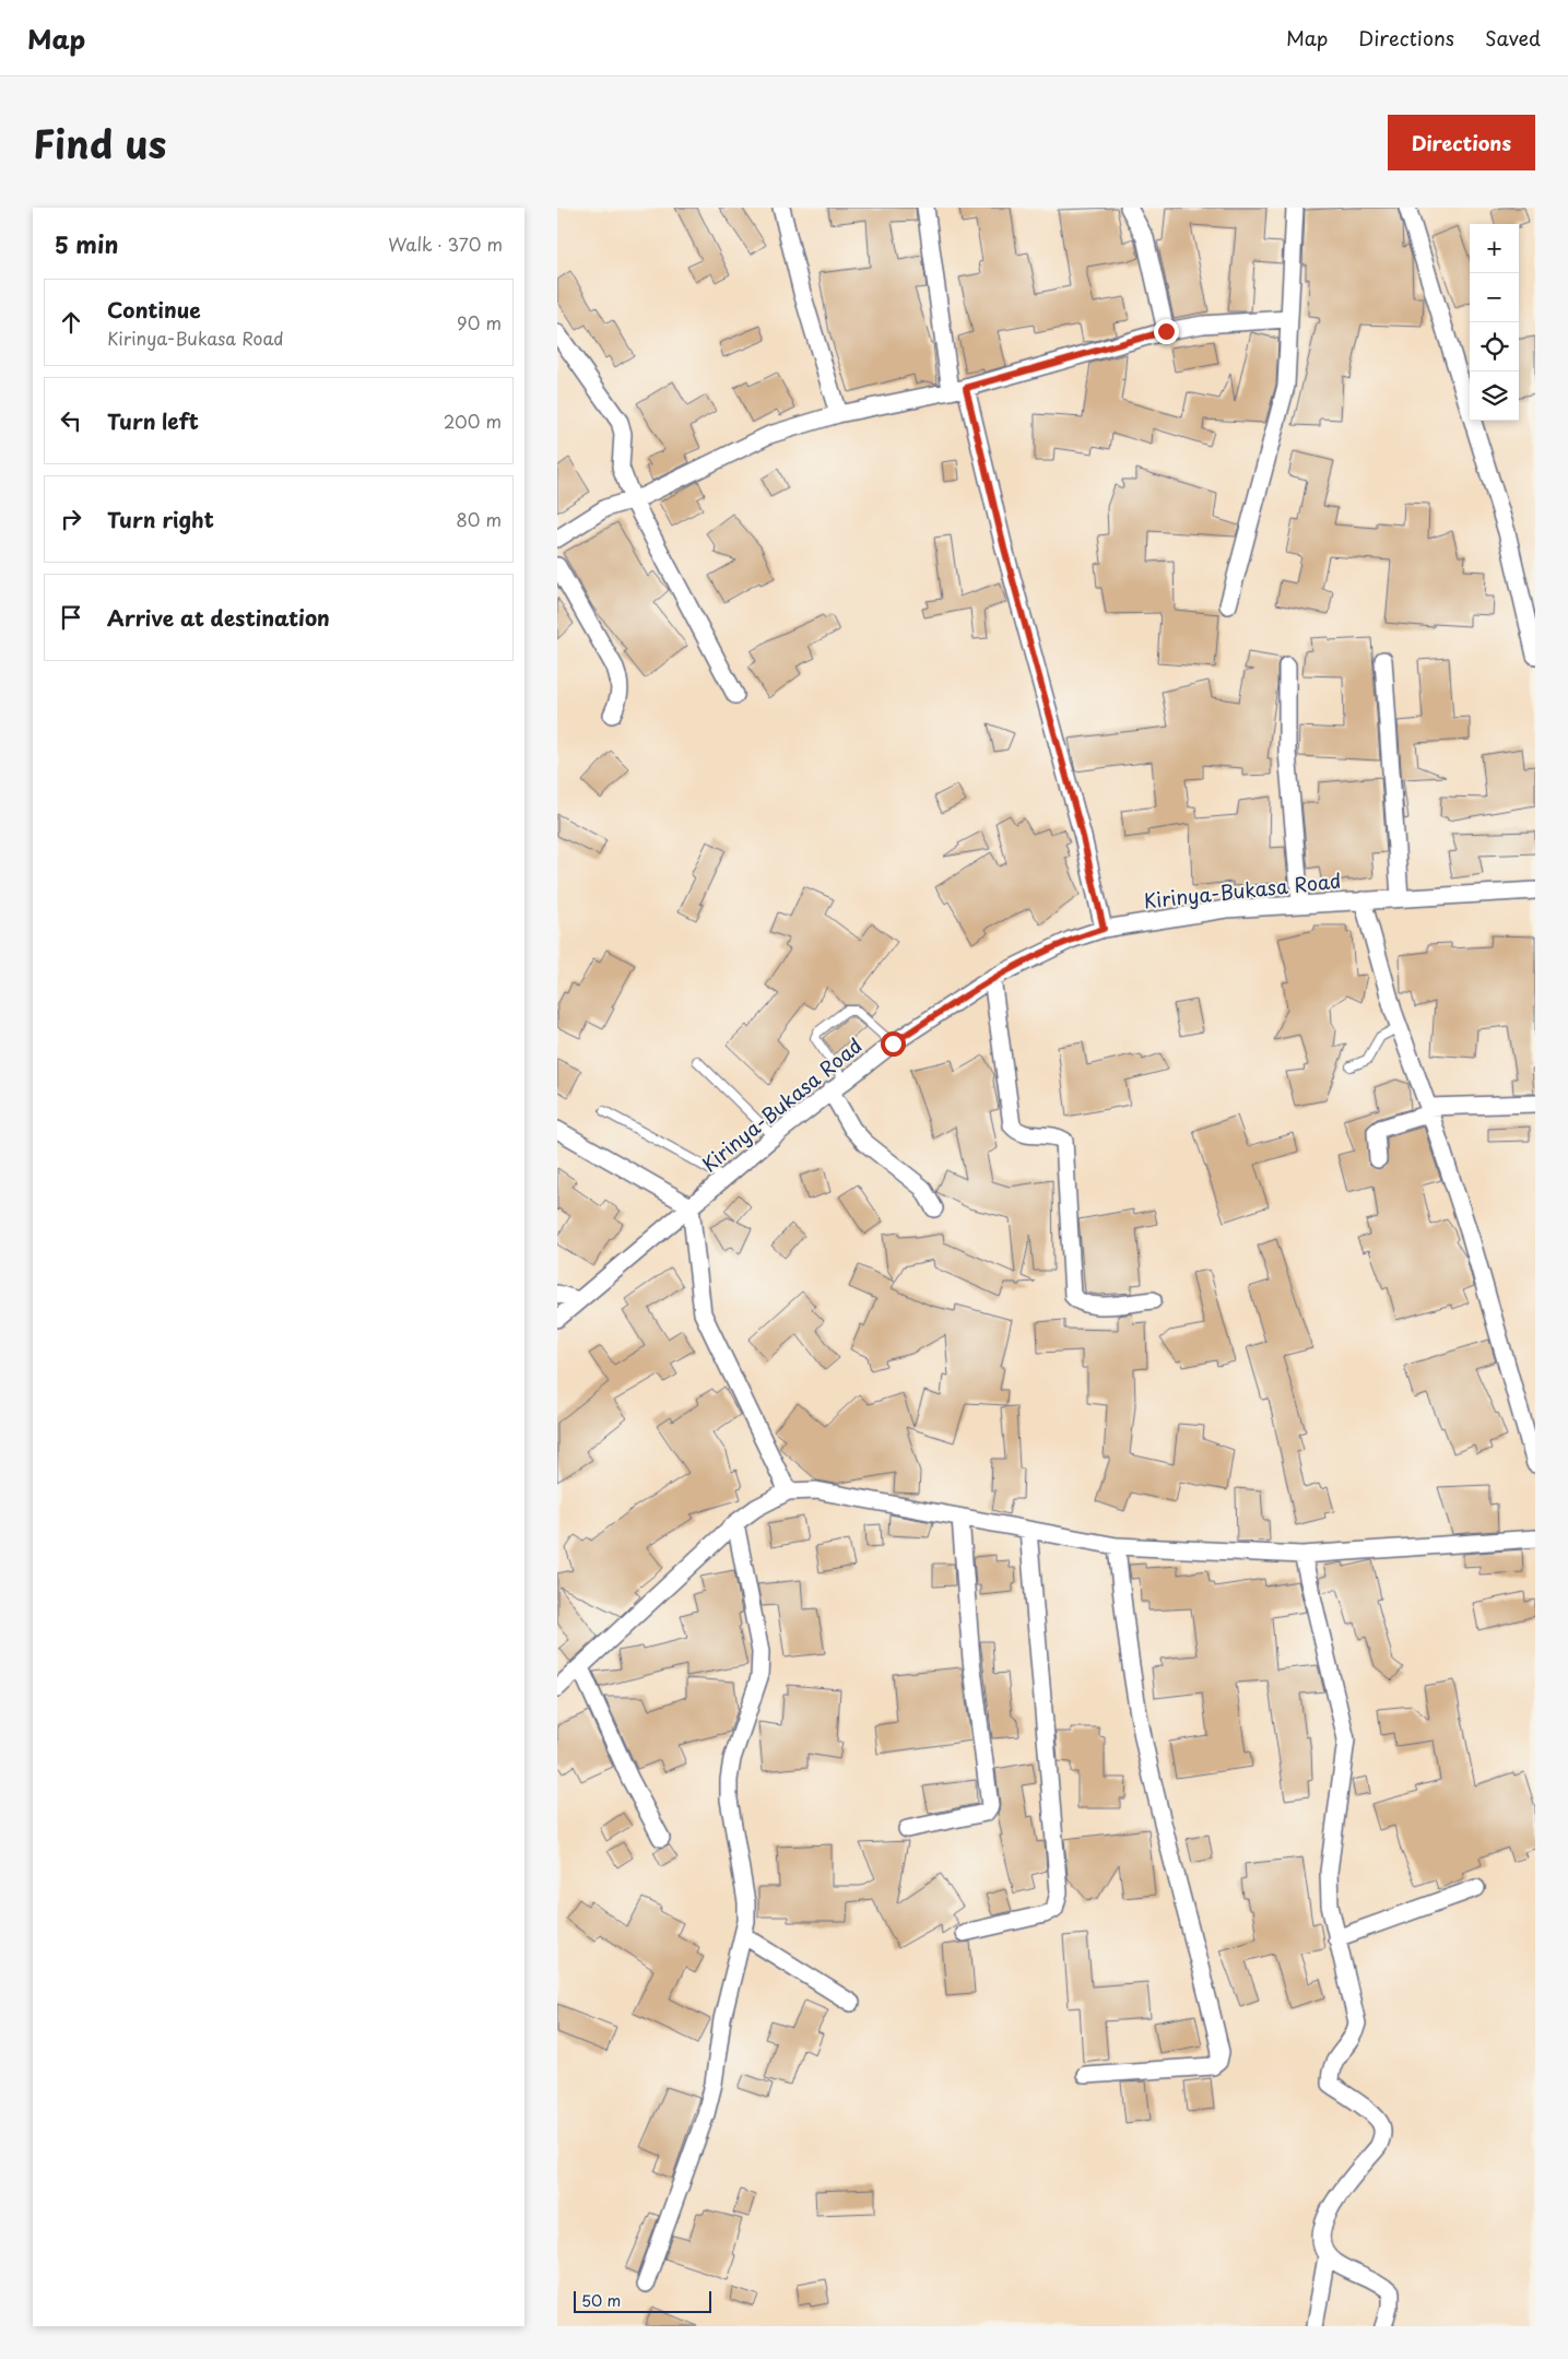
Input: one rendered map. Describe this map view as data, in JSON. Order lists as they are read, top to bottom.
{
  "streets": {
    "street": ["Kirinya-Bukasa Road"]
  },
  "scale_bar": "50 m",
  "page": {
    "header": "Map",
    "nav": ["Map", "Directions", "Saved"],
    "title": "Find us",
    "buttons": "Directions",
    "heading": ["5 min", "Walk · 370 m"],
    "map_buttons": ["+", "−"],
    "list": [
      ["Continue", "Kirinya-Bukasa Road", "90 m"],
      ["Turn left", "200 m"],
      ["Turn right", "80 m"],
      "Arrive at destination"
    ],
    "scale": "50 m"
  }
}
